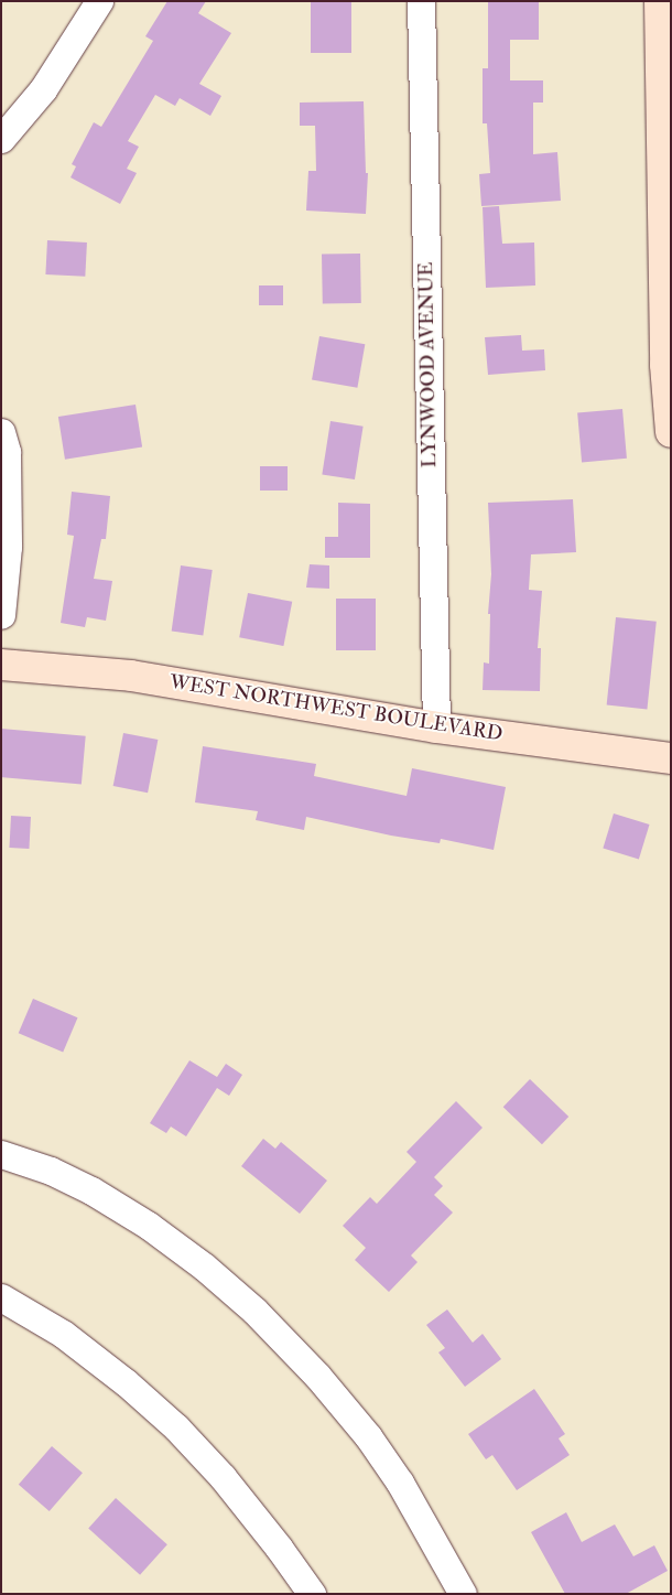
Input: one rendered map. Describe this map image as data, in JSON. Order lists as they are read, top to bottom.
{
  "streets": {
    "main road": ["WEST NORTHWEST BOULEVARD"],
    "street": ["LYNWOOD AVENUE"]
  },
  "crossings": [
    ["LYNWOOD AVENUE", "WEST NORTHWEST BOULEVARD"]
  ]
}
